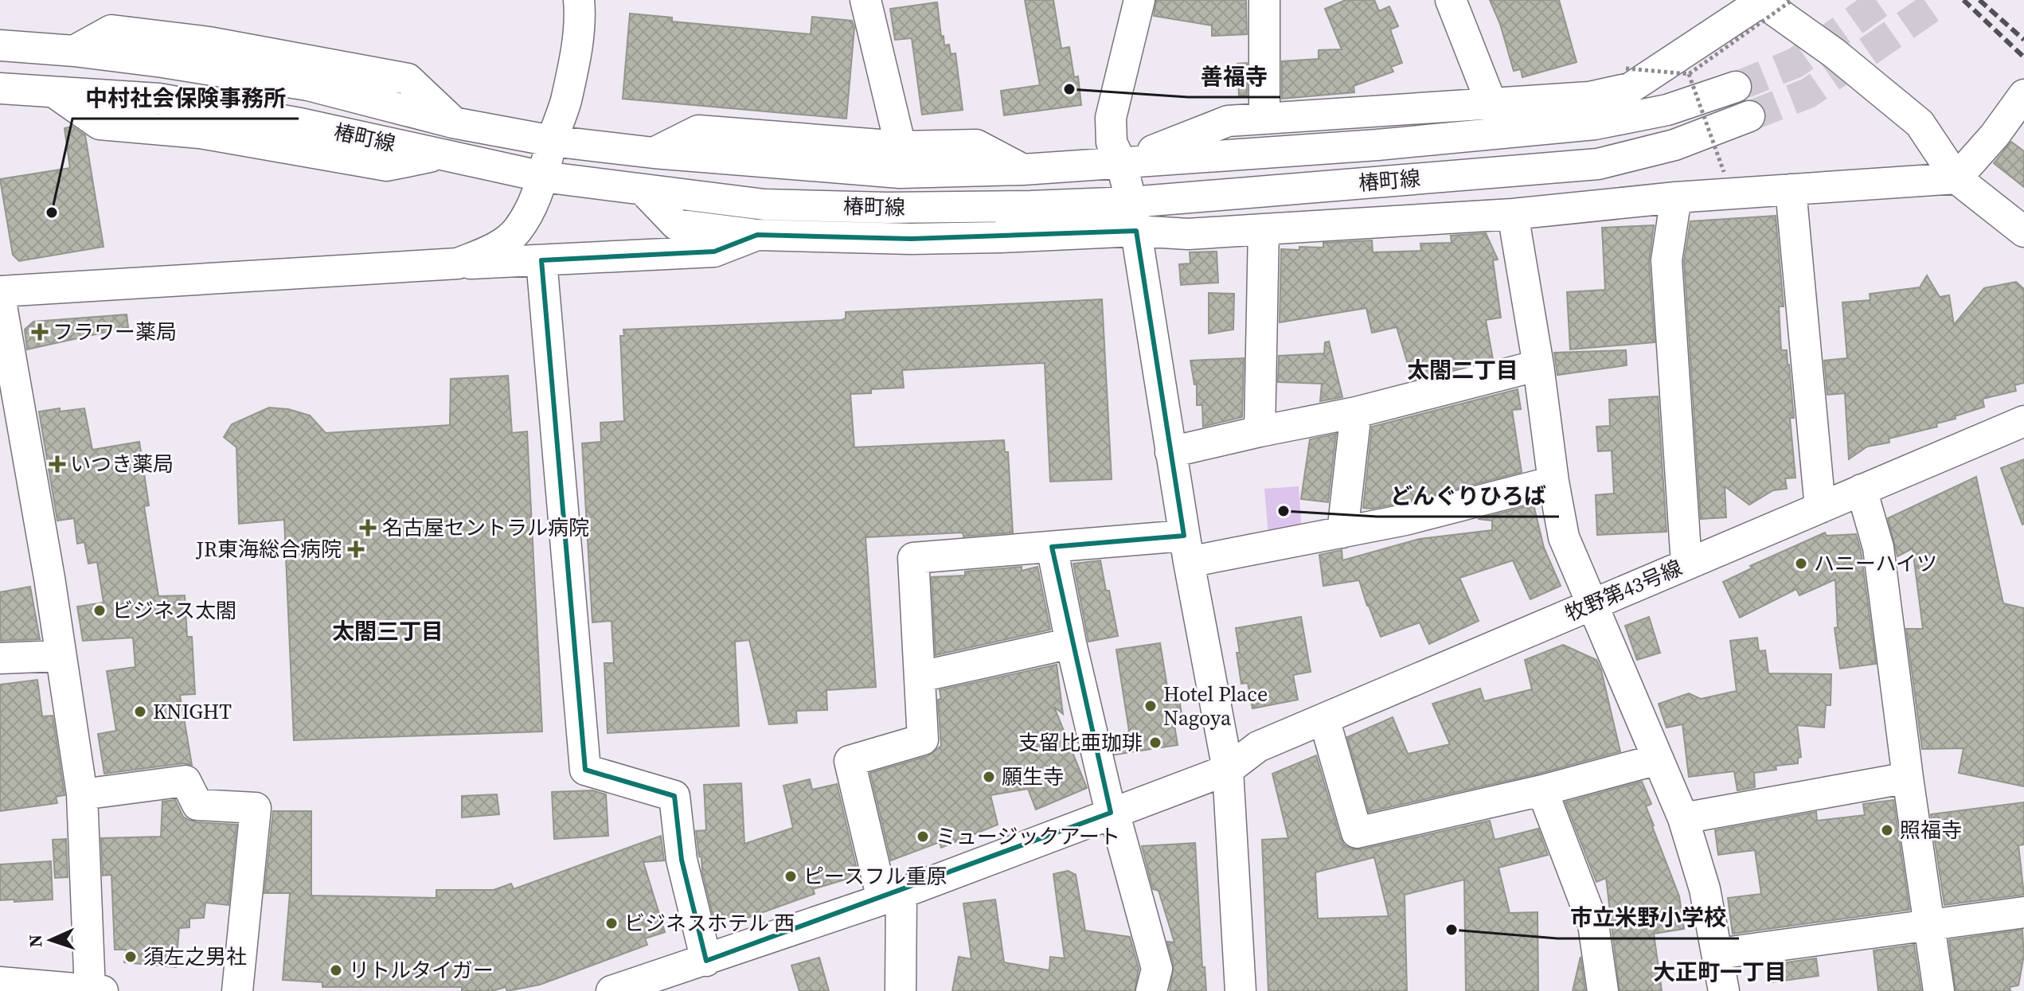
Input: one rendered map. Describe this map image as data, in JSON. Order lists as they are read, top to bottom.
{
  "streets": {
    "street": ["椿町線", "牧野第43号線"]
  },
  "districts": ["太閤二丁目", "太閤三丁目", "大正町一丁目"],
  "places": {
    "other": [
      "善福寺",
      "中村社会保険事務所",
      "どんぐりひろば",
      "ハニーハイツ",
      "ビジネス太閤",
      "Hotel Place Nagoya",
      "KNIGHT",
      "支留比亜珈琲",
      "願生寺",
      "照福寺",
      "ミュージックアート",
      "ピースフル重原",
      "ビジネスホテル 西",
      "市立米野小学校",
      "須左之男社",
      "リトルタイガー"
    ],
    "health": [
      "フラワー薬局",
      "いつき薬局",
      "名古屋セントラル病院",
      "JR東海総合病院"
    ]
  },
  "north": "left"
}
